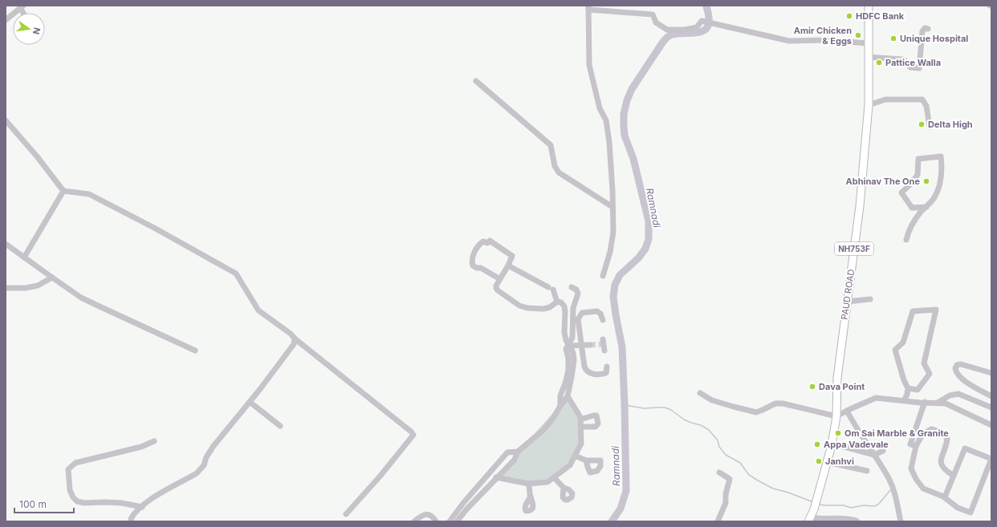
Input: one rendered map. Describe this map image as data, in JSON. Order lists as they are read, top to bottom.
{
  "streets": {
    "main road": ["NH753F", "PAUD ROAD"]
  },
  "water": ["Ramnadi"],
  "places": [
    "HDFC Bank",
    "Amir Chicken & Eggs",
    "Unique Hospital",
    "Pattice Walla",
    "Delta High",
    "Abhinav The One",
    "Dava Point",
    "Om Sai Marble & Granite",
    "Appa Vadevale",
    "Janhvi"
  ],
  "scale_bar": "100 m",
  "north": "right"
}
